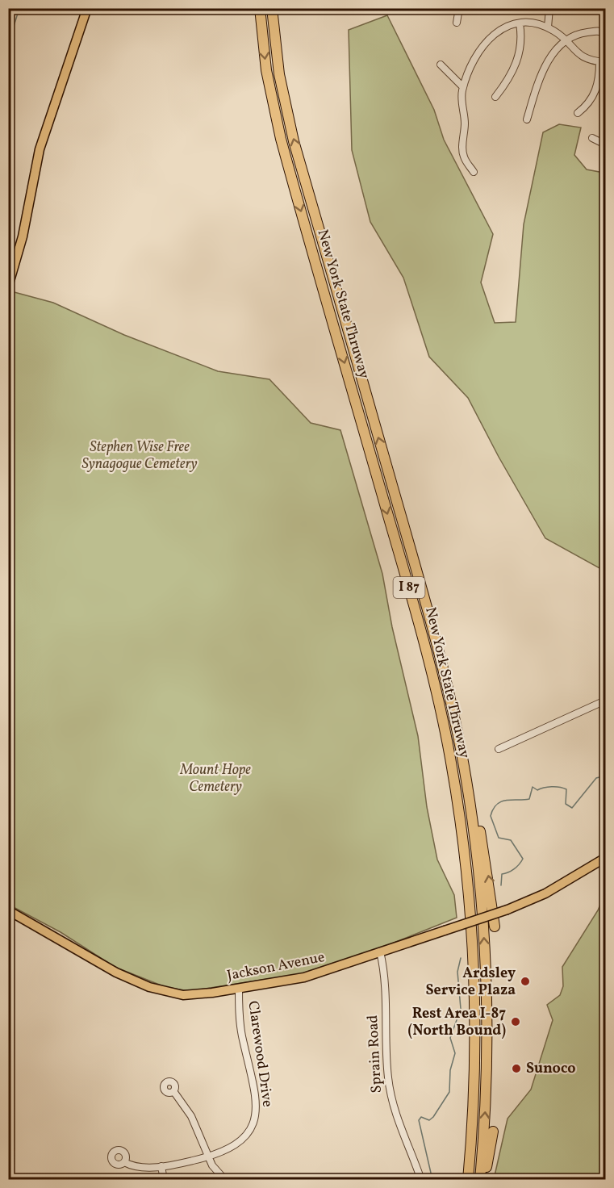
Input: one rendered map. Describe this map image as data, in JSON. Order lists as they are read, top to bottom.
{
  "streets": {
    "highway": ["New York State Thruway", "I 87"],
    "main road": ["Jackson Avenue"],
    "street": ["Clarewood Drive", "Sprain Road"]
  },
  "crossings": [
    ["Jackson Avenue", "Clarewood Drive"],
    ["Jackson Avenue", "Sprain Road"]
  ],
  "parks": ["Stephen Wise Free Synagogue Cemetery", "Mount Hope Cemetery"],
  "places": ["Ardsley Service Plaza", "Rest Area I-87 (North Bound)", "Sunoco"]
}
